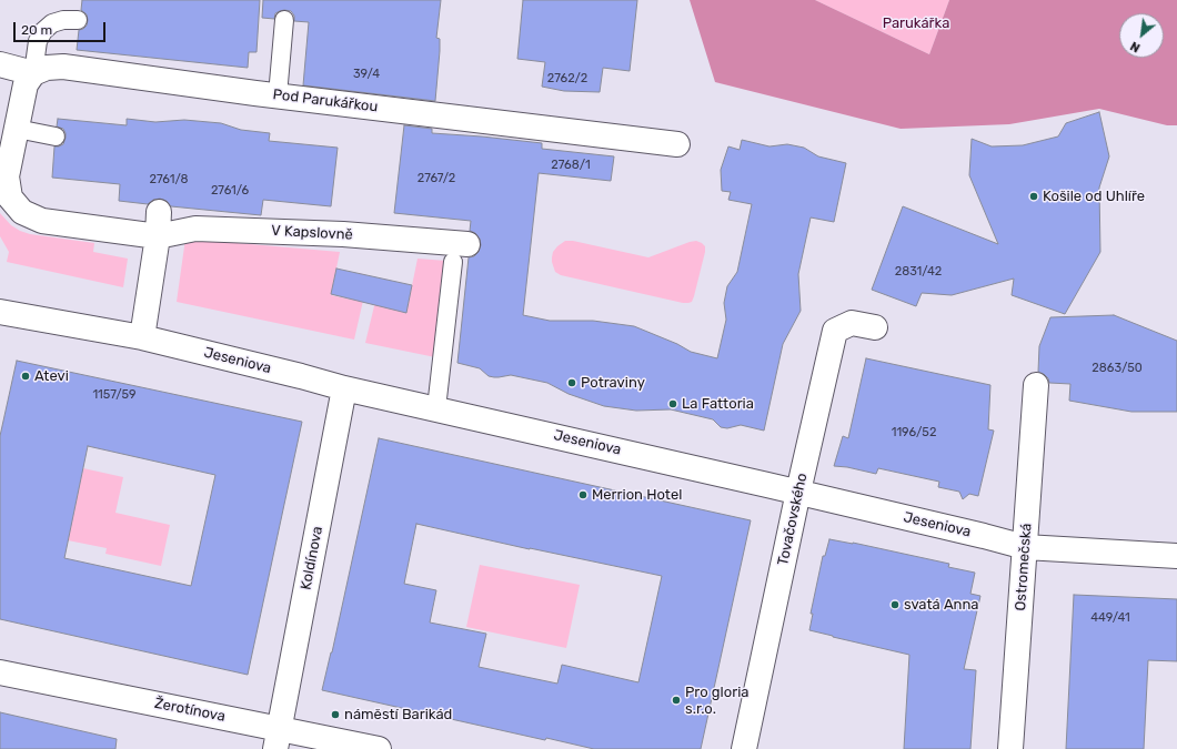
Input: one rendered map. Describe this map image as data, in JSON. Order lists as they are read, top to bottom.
{
  "streets": {
    "street": [
      "Pod Parukářkou",
      "V Kapslovně",
      "Jeseniova",
      "Tovačovského",
      "Koldínova",
      "Ostromečská",
      "Žerotínova"
    ]
  },
  "crossings": [
    ["Jeseniova", "Tovačovského"],
    ["Jeseniova", "Koldínova"],
    ["Jeseniova", "Ostromečská"],
    ["Koldínova", "Žerotínova"]
  ],
  "parks": ["Parukářka"],
  "places": [
    "Košile od Uhlíře",
    "Atevi",
    "Potraviny",
    "La Fattoria",
    "Merrion Hotel",
    "svatá Anna",
    "Pro gloria s.r.o.",
    "náměstí Barikád"
  ],
  "house_numbers": [
    "39/4",
    "2762/2",
    "2768/1",
    "2767/2",
    "2761/8",
    "2761/6",
    "2831/42",
    "2863/50",
    "1157/59",
    "1196/52",
    "449/41"
  ],
  "scale_bar": "20 m",
  "north": "bottom left"
}
